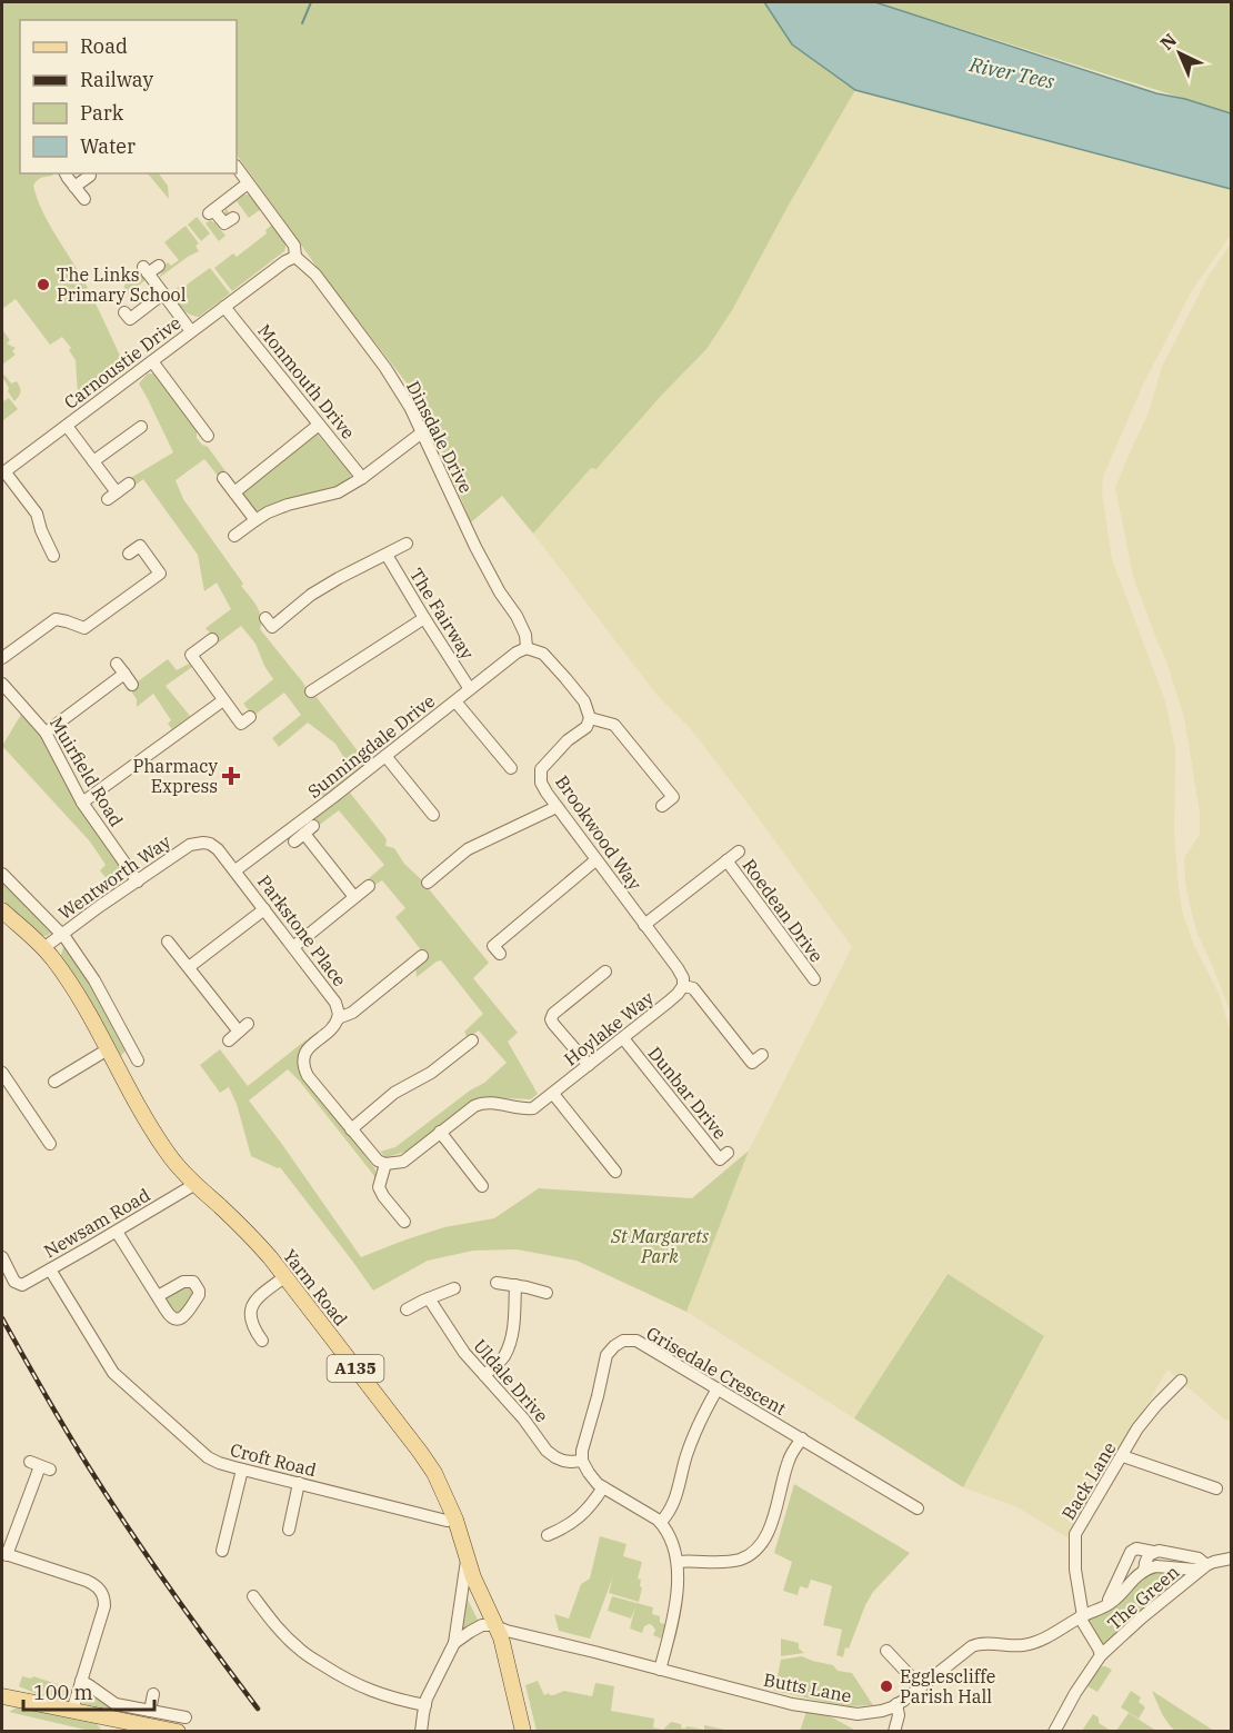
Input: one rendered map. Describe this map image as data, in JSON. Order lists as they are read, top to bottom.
{
  "streets": {
    "main road": ["Yarm Road", "A135"],
    "street": [
      "Carnoustie Drive",
      "Monmouth Drive",
      "Dinsdale Drive",
      "The Fairway",
      "Sunningdale Drive",
      "Muirfield Road",
      "Brookwood Way",
      "Wentworth Way",
      "Roedean Drive",
      "Parkstone Place",
      "Hoylake Way",
      "Dunbar Drive",
      "Newsam Road",
      "Grisedale Crescent",
      "Uldale Drive",
      "Croft Road",
      "Back Lane",
      "The Green",
      "Butts Lane"
    ]
  },
  "crossings": [
    ["Carnoustie Drive", "Monmouth Drive"],
    ["Carnoustie Drive", "Dinsdale Drive"],
    ["Dinsdale Drive", "Sunningdale Drive"],
    ["The Fairway", "Sunningdale Drive"],
    ["Sunningdale Drive", "Wentworth Way"],
    ["Sunningdale Drive", "Parkstone Place"],
    ["Muirfield Road", "Wentworth Way"],
    ["Brookwood Way", "Roedean Drive"],
    ["Brookwood Way", "Hoylake Way"],
    ["Wentworth Way", "Parkstone Place"],
    ["Wentworth Way", "Yarm Road"],
    ["Hoylake Way", "Dunbar Drive"],
    ["Newsam Road", "Yarm Road"],
    ["Newsam Road", "Croft Road"],
    ["Yarm Road", "Croft Road"],
    ["Yarm Road", "Butts Lane"],
    ["Grisedale Crescent", "Uldale Drive"],
    ["Back Lane", "Butts Lane"],
    ["The Green", "Butts Lane"]
  ],
  "water": ["River Tees"],
  "parks": ["St Margarets Park"],
  "places": {
    "other": ["The Links Primary School", "Egglescliffe Parish Hall"],
    "health": ["Pharmacy Express"]
  },
  "legend": [
    "Road",
    "Railway",
    "Park",
    "Water"
  ],
  "scale_bar": "100 m",
  "north": "top left"
}
